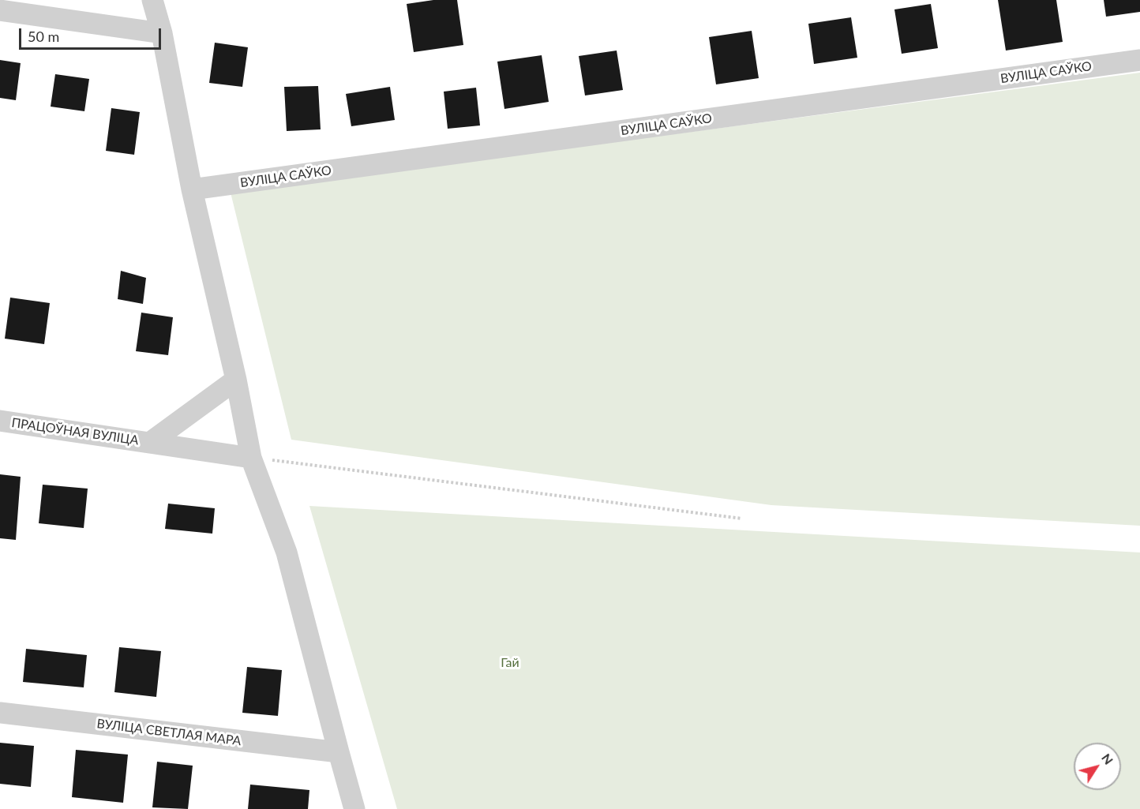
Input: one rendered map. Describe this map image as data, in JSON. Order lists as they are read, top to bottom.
{
  "streets": {
    "street": ["ВУЛІЦА САЎКО", "ПРАЦОЎНАЯ ВУЛІЦА", "ВУЛІЦА СВЕТЛАЯ МАРА"]
  },
  "parks": ["Гай"],
  "scale_bar": "50 m",
  "north": "top right"
}
